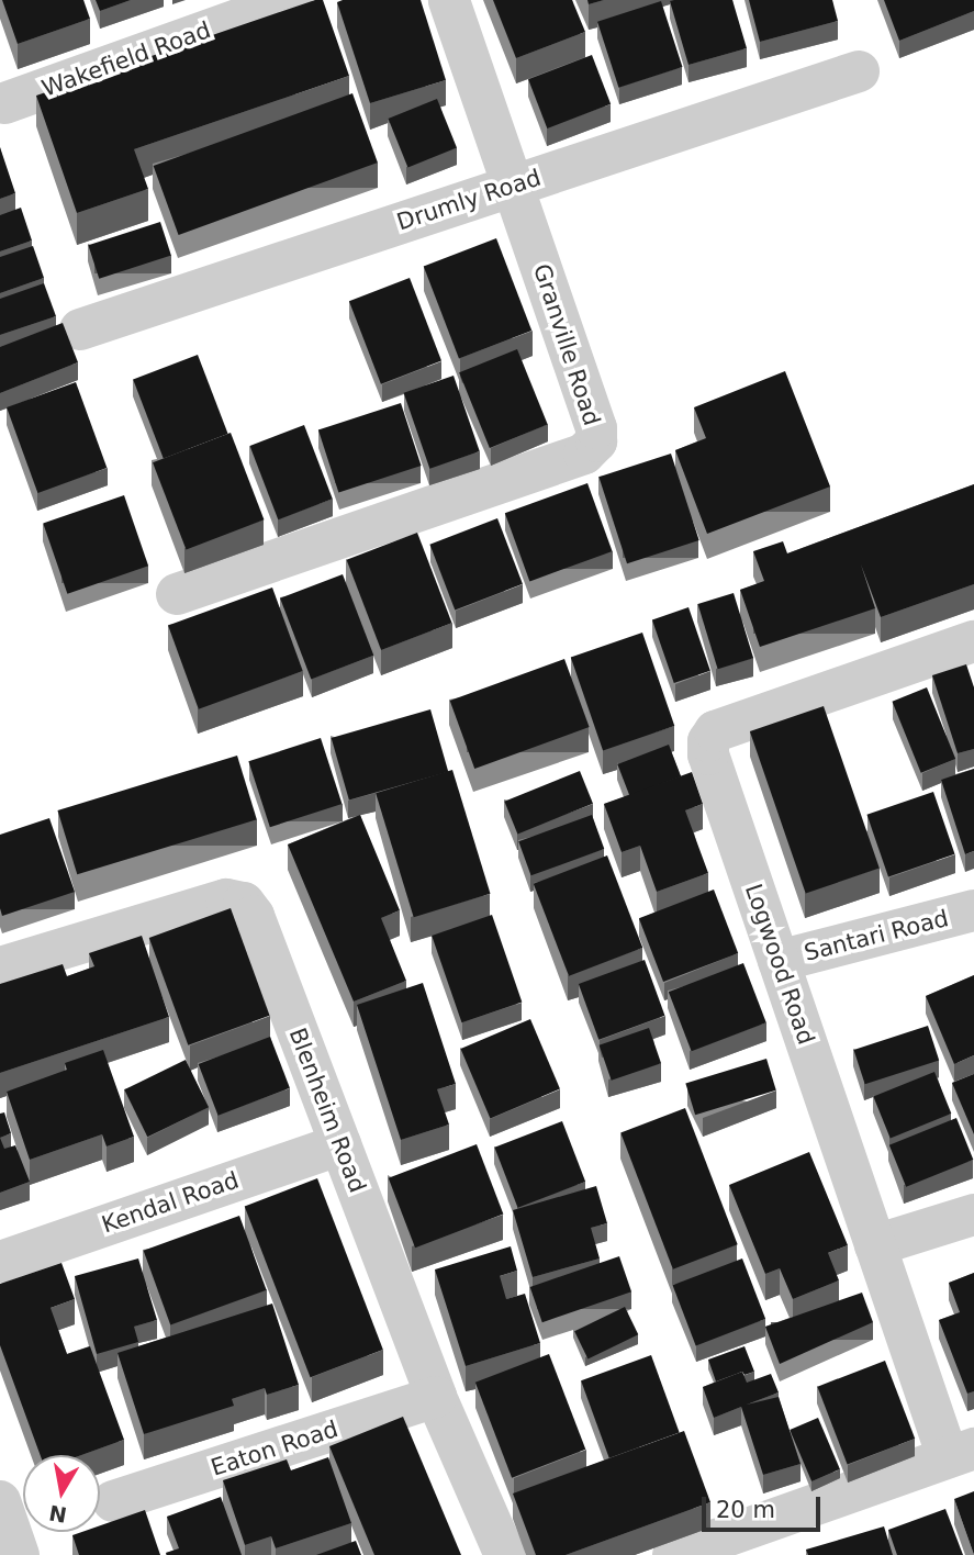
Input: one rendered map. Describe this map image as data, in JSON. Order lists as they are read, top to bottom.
{
  "streets": {
    "street": [
      "Wakefield Road",
      "Drumly Road",
      "Granville Road",
      "Santari Road",
      "Logwood Road",
      "Blenheim Road",
      "Kendal Road",
      "Eaton Road"
    ]
  },
  "crossings": [
    ["Drumly Road", "Granville Road"],
    ["Santari Road", "Logwood Road"],
    ["Blenheim Road", "Kendal Road"],
    ["Blenheim Road", "Eaton Road"]
  ],
  "scale_bar": "20 m",
  "north": "bottom"
}
